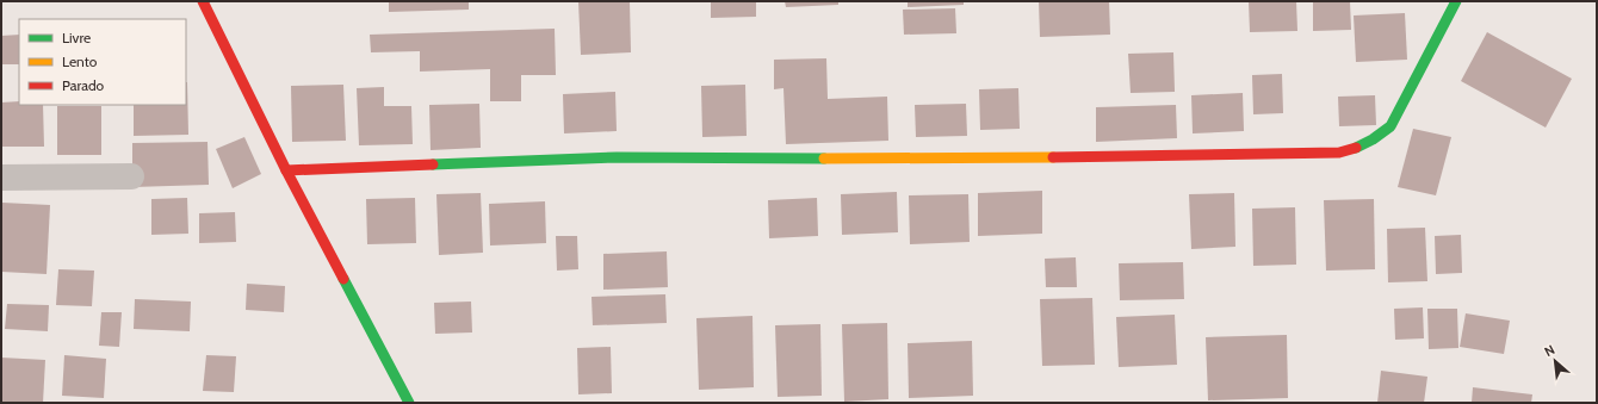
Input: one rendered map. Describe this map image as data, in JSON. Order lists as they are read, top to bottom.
{
  "legend": ["Livre", "Lento", "Parado"],
  "north": "top left"
}
